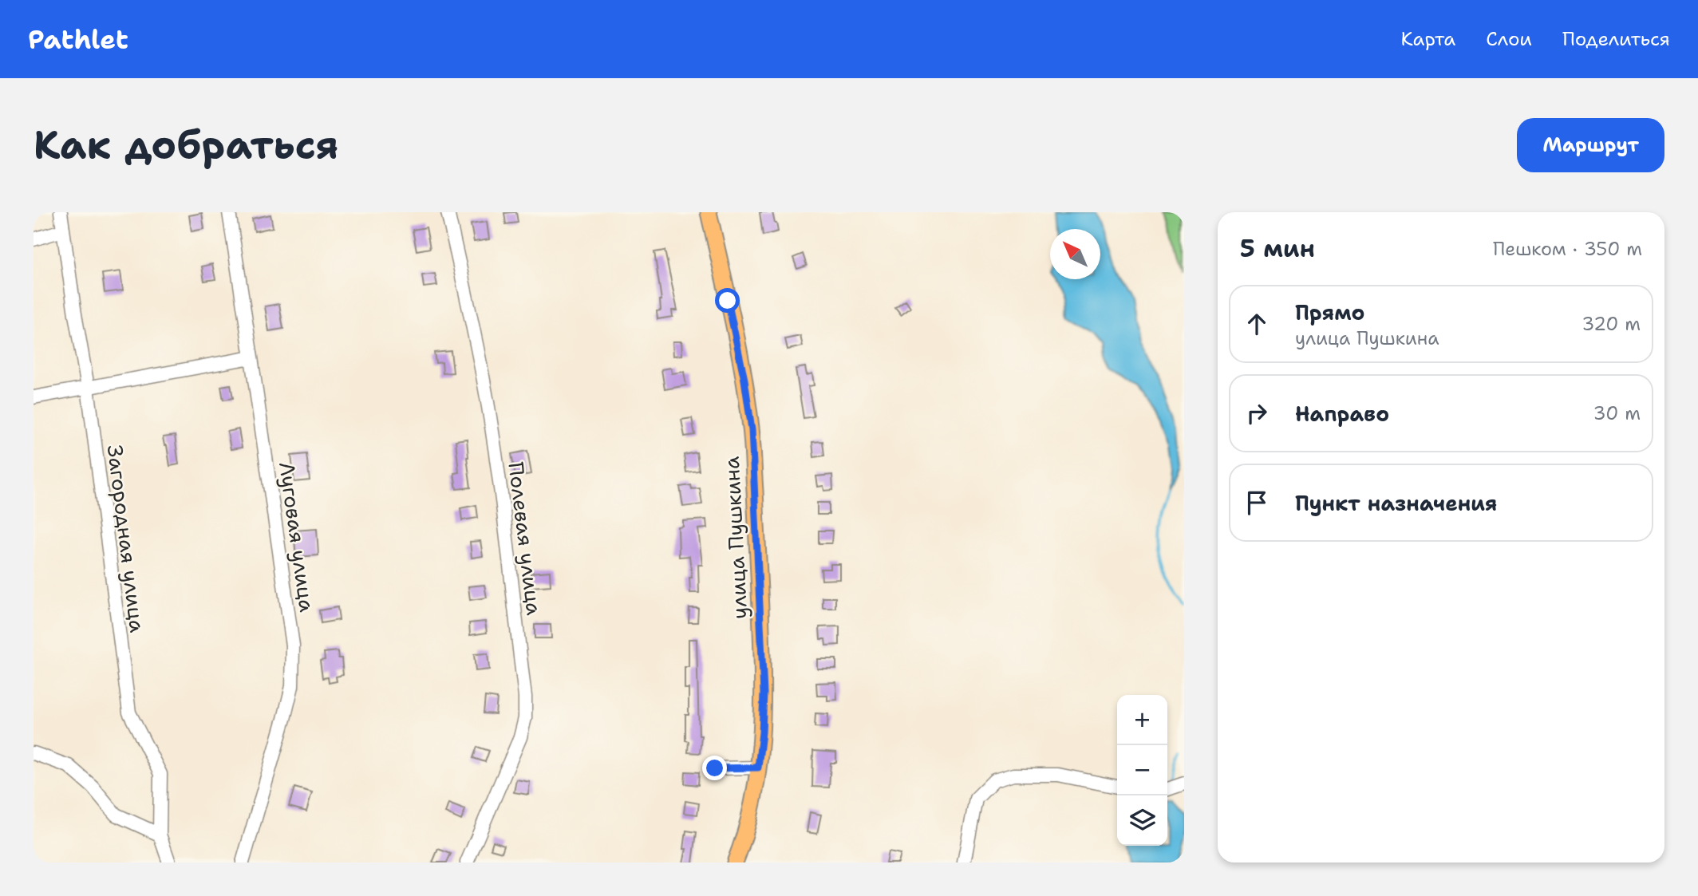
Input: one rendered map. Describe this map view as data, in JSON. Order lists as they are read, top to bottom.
{
  "streets": {
    "main road": ["улица Пушкина"],
    "street": ["Луговая улица", "Загородная улица", "Полевая улица"]
  },
  "north": "top left",
  "page": {
    "header": "Pathlet",
    "nav": ["Карта", "Слои", "Поделиться"],
    "buttons": "Маршрут",
    "title": "Как добраться",
    "heading": ["5 мин", "Пешком · 350 m"],
    "list": [
      ["Прямо", "улица Пушкина", "320 m"],
      ["Направо", "30 m"],
      "Пункт назначения"
    ],
    "map_buttons": ["+", "−"]
  }
}
